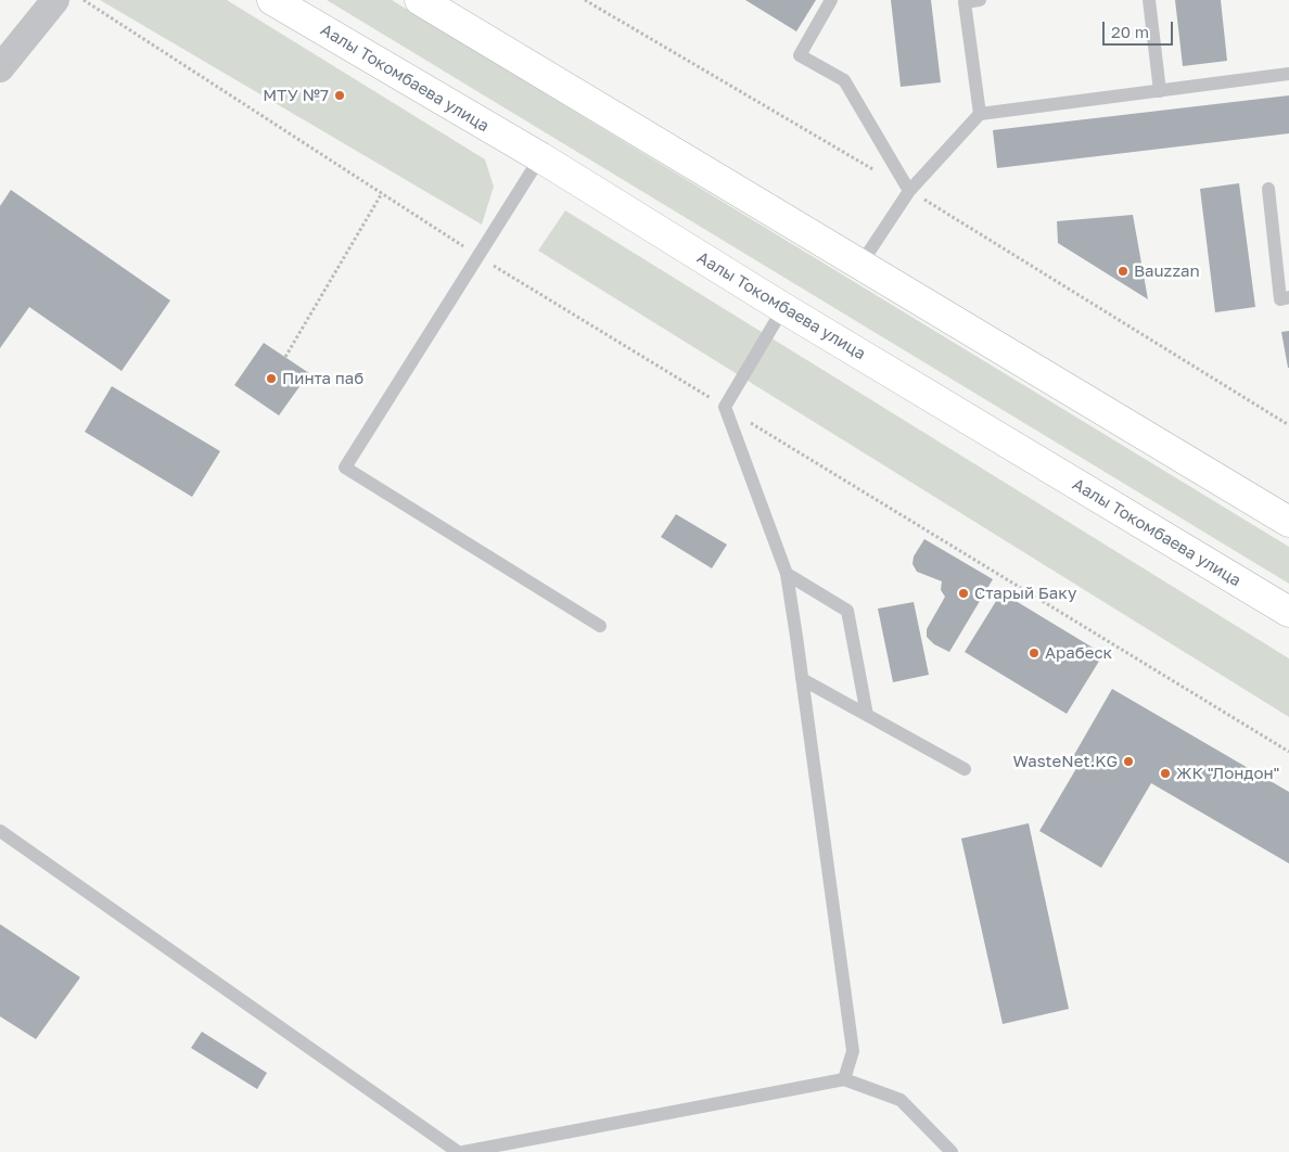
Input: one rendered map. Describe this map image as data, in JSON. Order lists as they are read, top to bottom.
{
  "streets": {
    "main road": ["Аалы Токомбаева улица"]
  },
  "places": [
    "МТУ №7",
    "Bauzzan",
    "Пинта паб",
    "Старый Баку",
    "Арабеск",
    "WasteNet.KG",
    "ЖК \"Лондон\""
  ],
  "scale_bar": "20 m"
}
